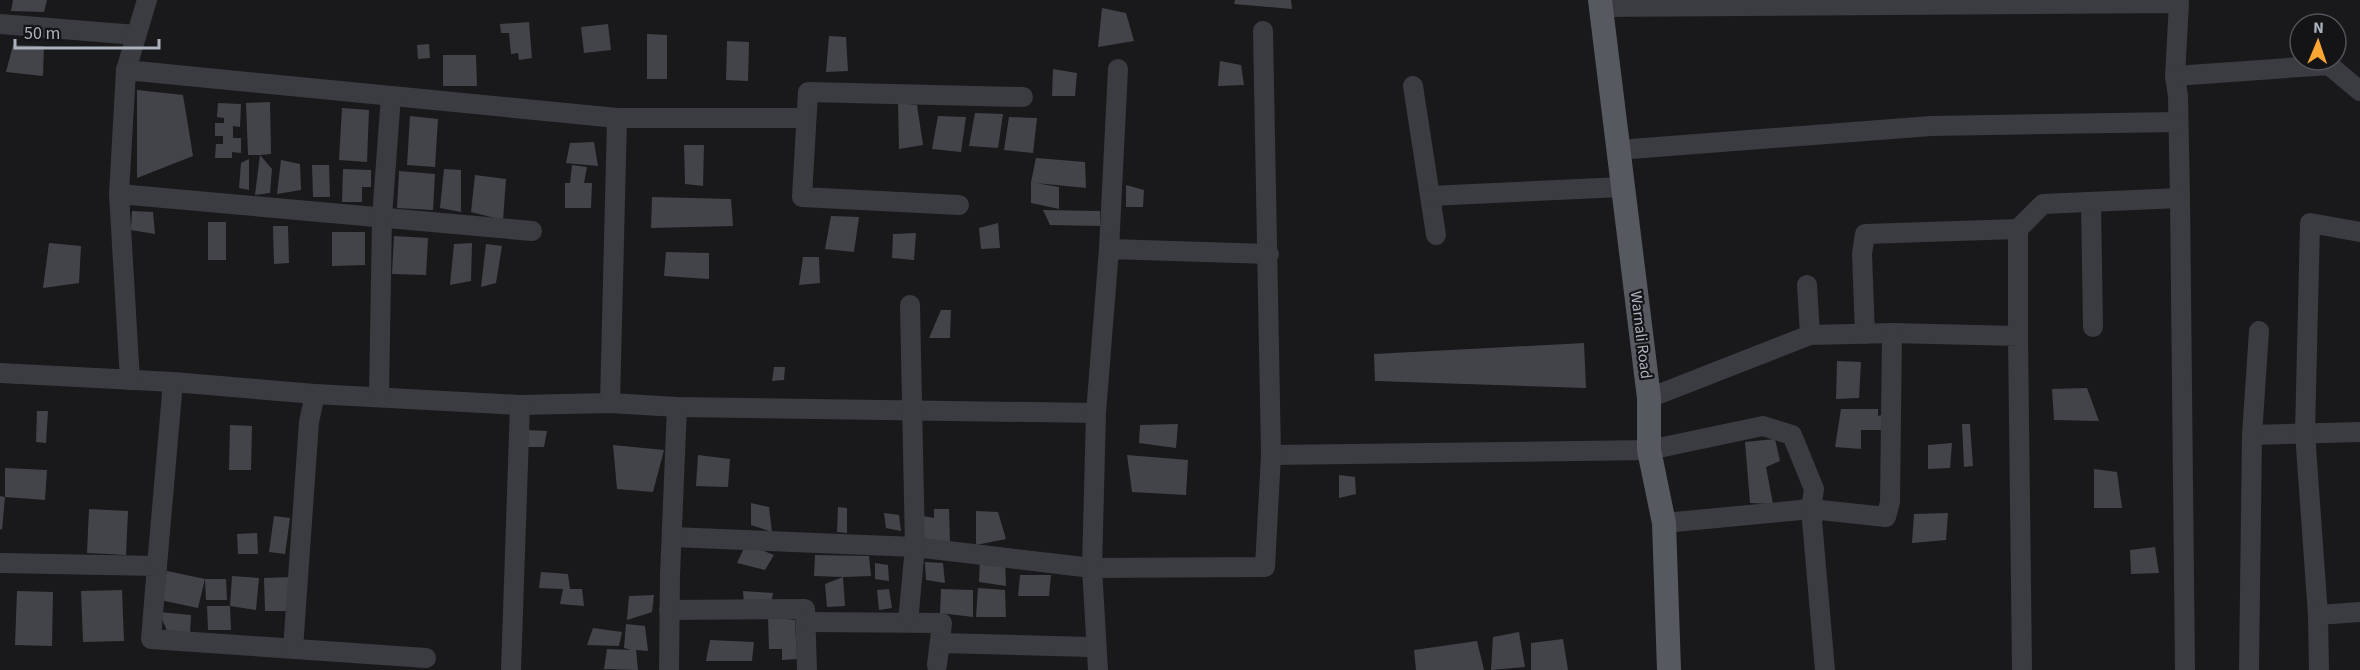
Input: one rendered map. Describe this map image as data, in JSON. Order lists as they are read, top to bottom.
{
  "streets": {
    "main road": ["Warnali Road"]
  },
  "scale_bar": "50 m",
  "north": "top"
}
